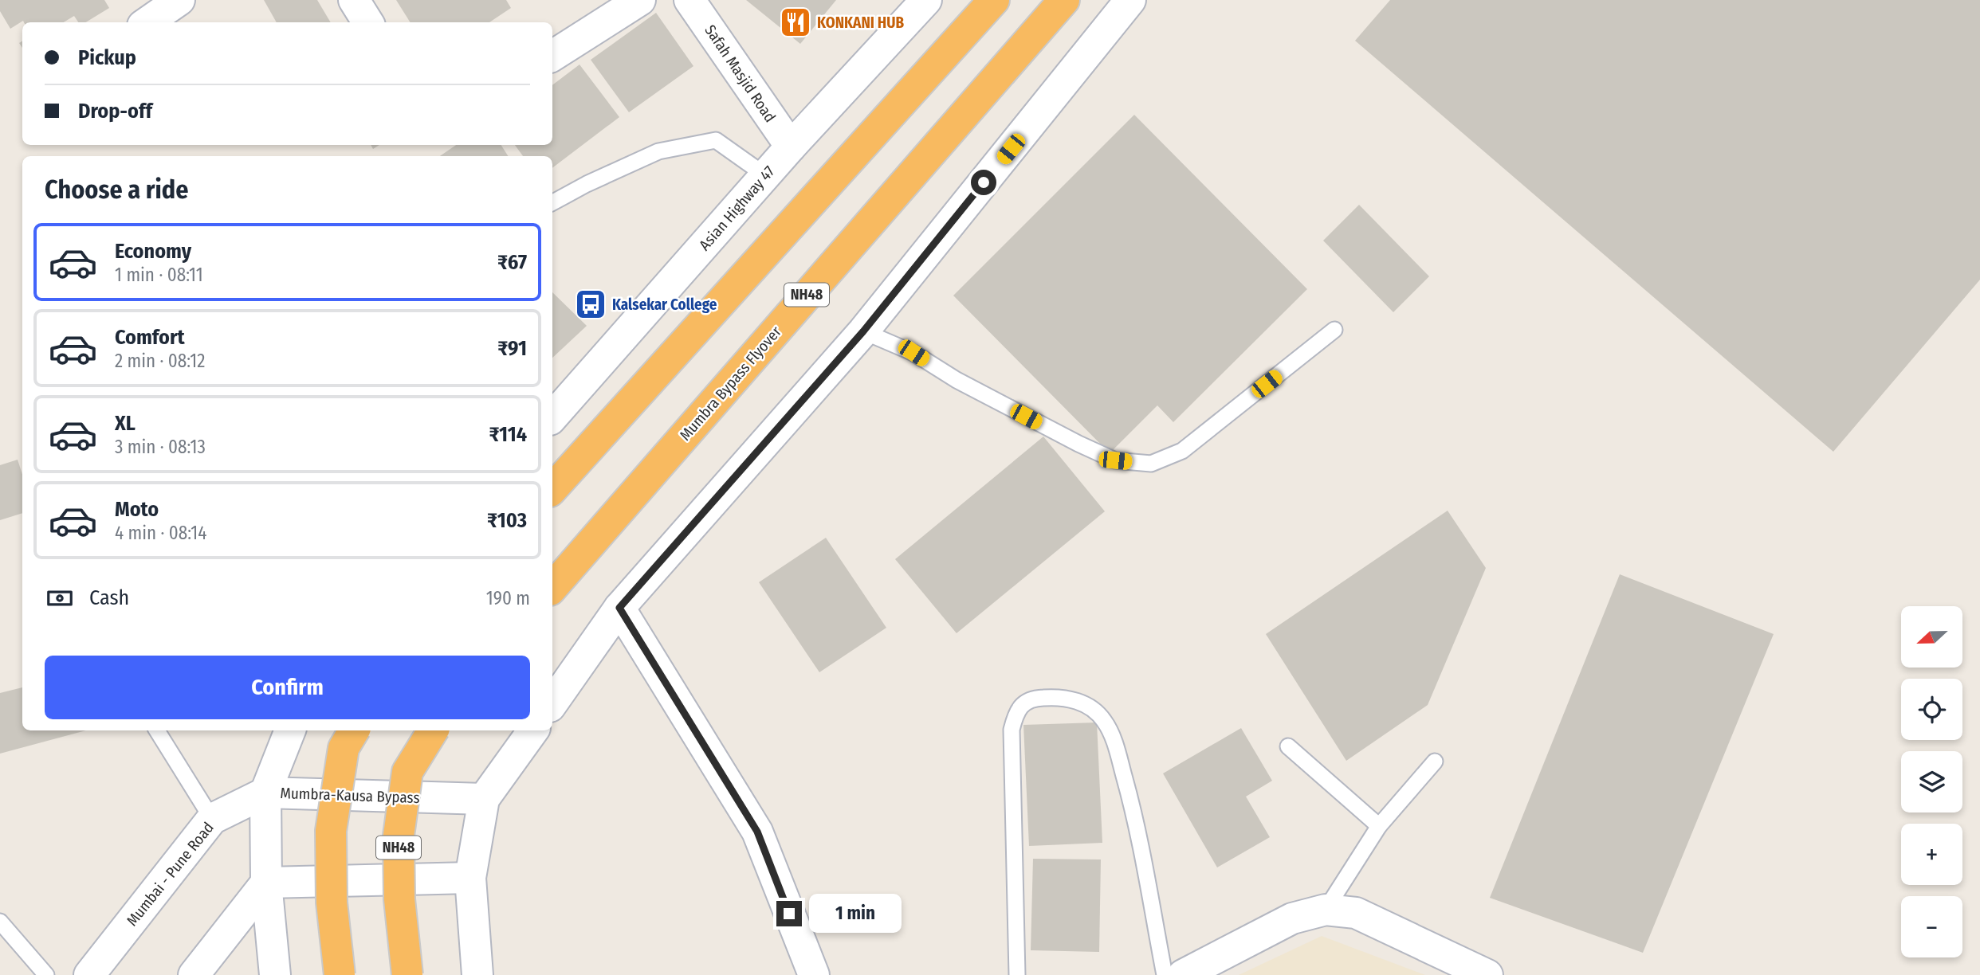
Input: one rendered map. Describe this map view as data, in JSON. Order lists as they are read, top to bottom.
{
  "streets": {
    "highway": ["NH48", "Mumbra Bypass Flyover"],
    "main road": [
      "Safah Masjid Road",
      "Asian Highway 47",
      "Mumbra-Kausa Bypass",
      "Mumbai - Pune Road"
    ]
  },
  "crossings": [
    ["Safah Masjid Road", "Asian Highway 47"],
    ["NH48", "Mumbra-Kausa Bypass"],
    ["Mumbra-Kausa Bypass", "Mumbai - Pune Road"]
  ],
  "places": {
    "restaurant": ["KONKANI HUB"],
    "bus stop": ["Kalsekar College"]
  },
  "north": "left",
  "page": {
    "banner": ["Pickup", "Drop-off"],
    "heading": "Choose a ride",
    "list": [
      {
        "name": "Economy",
        "note": "1 min · 08:11",
        "value": "₹67"
      },
      {
        "name": "Comfort",
        "note": "2 min · 08:12",
        "value": "₹91"
      },
      {
        "name": "XL",
        "note": "3 min · 08:13",
        "value": "₹114"
      },
      {
        "name": "Moto",
        "note": "4 min · 08:14",
        "value": "₹103"
      }
    ],
    "pay": ["Cash", "190 m"],
    "map_buttons": ["+", "−"],
    "buttons": "Confirm",
    "bubble": "1 min"
  }
}
